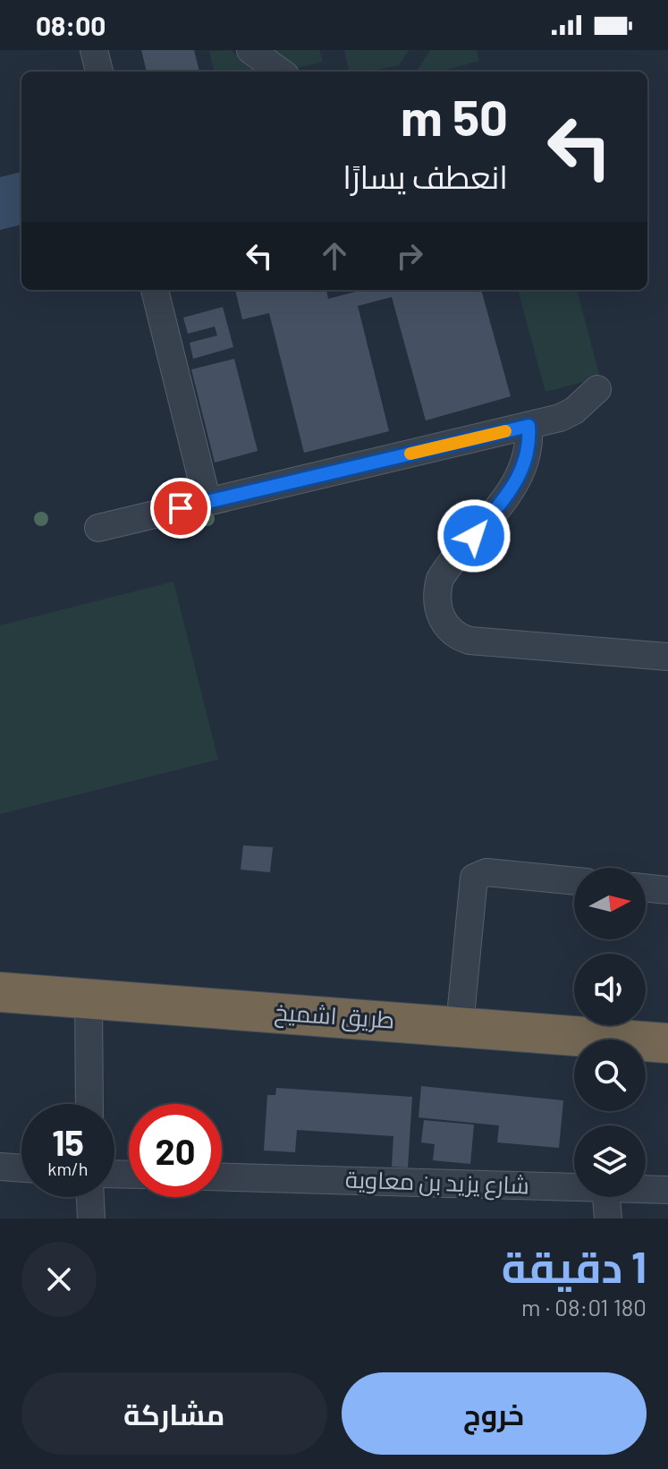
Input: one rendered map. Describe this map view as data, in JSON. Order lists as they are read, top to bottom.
{
  "streets": {
    "highway": ["طريق اشميخ"],
    "street": ["شارع يزيد بن معاوية"]
  },
  "north": "right",
  "page": {
    "status": "08:00",
    "turn": ["50 m", "انعطف يسارًا"],
    "speed": "15 km/h",
    "limit": "20",
    "heading": ["1 دقيقة", "180 m · 08:01"],
    "buttons": ["خروج", "مشاركة"]
  }
}
